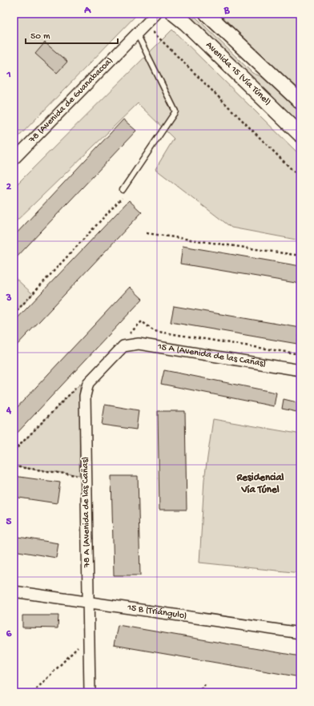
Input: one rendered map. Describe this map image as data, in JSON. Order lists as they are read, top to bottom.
{
  "streets": {
    "main road": ["Avenida 15 (Vía Túnel)"],
    "street": [
      "78 (Avenida de Guanabacoa)",
      "15 A (Avenida de las Cañas)",
      "78 A (Avenida de las Cañas)",
      "15 B (Triángulo)"
    ]
  },
  "crossings": [
    ["15 A (Avenida de las Cañas)", "78 A (Avenida de las Cañas)"],
    ["78 A (Avenida de las Cañas)", "15 B (Triángulo)"]
  ],
  "districts": ["Residencial Vía Túnel"],
  "scale_bar": "50 m",
  "grid": {
    "columns": ["A", "B"],
    "rows": [
      "1",
      "2",
      "3",
      "4",
      "5",
      "6"
    ]
  }
}
